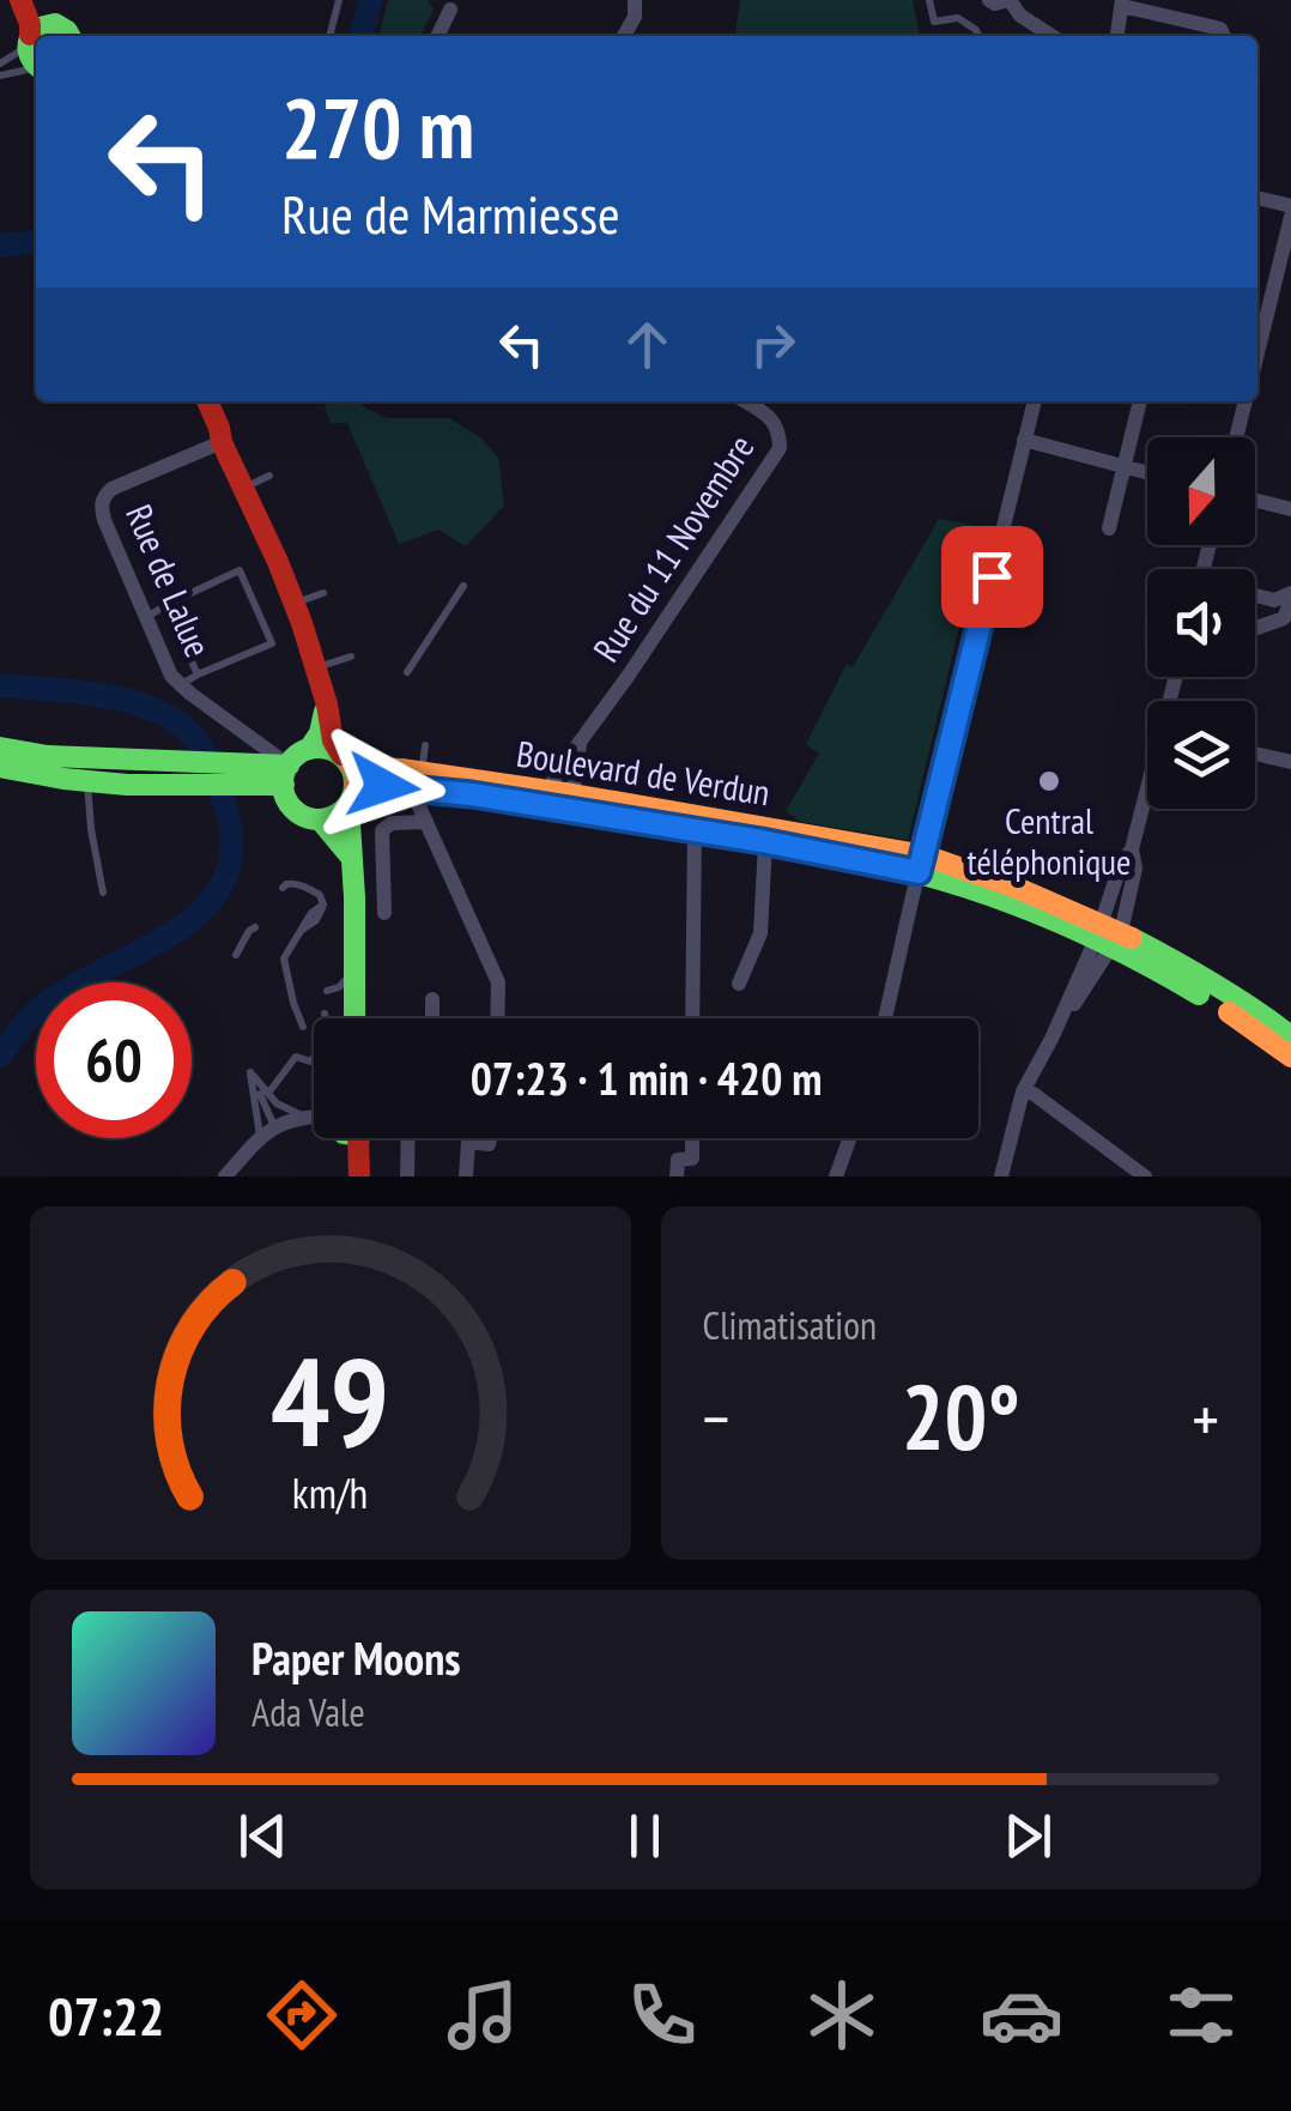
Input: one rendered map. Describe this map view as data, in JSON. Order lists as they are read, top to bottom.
{
  "streets": {
    "main road": ["Boulevard de Verdun"],
    "street": ["Rue du 11 Novembre", "Rue de Lalue"]
  },
  "crossings": [
    ["Rue du 11 Novembre", "Boulevard de Verdun"],
    ["Rue de Lalue", "Boulevard de Verdun"]
  ],
  "places": ["Central téléphonique"],
  "north": "bottom",
  "page": {
    "turn": ["270 m", "Rue de Marmiesse"],
    "limit": "60",
    "trip": "07:23 · 1 min · 420 m",
    "tile": "Climatisation",
    "heat": ["−", "20°", "+"],
    "song": ["Paper Moons", "Ada Vale"],
    "tabs": "07:22",
    "gauge": ["49", "km/h"]
  }
}
